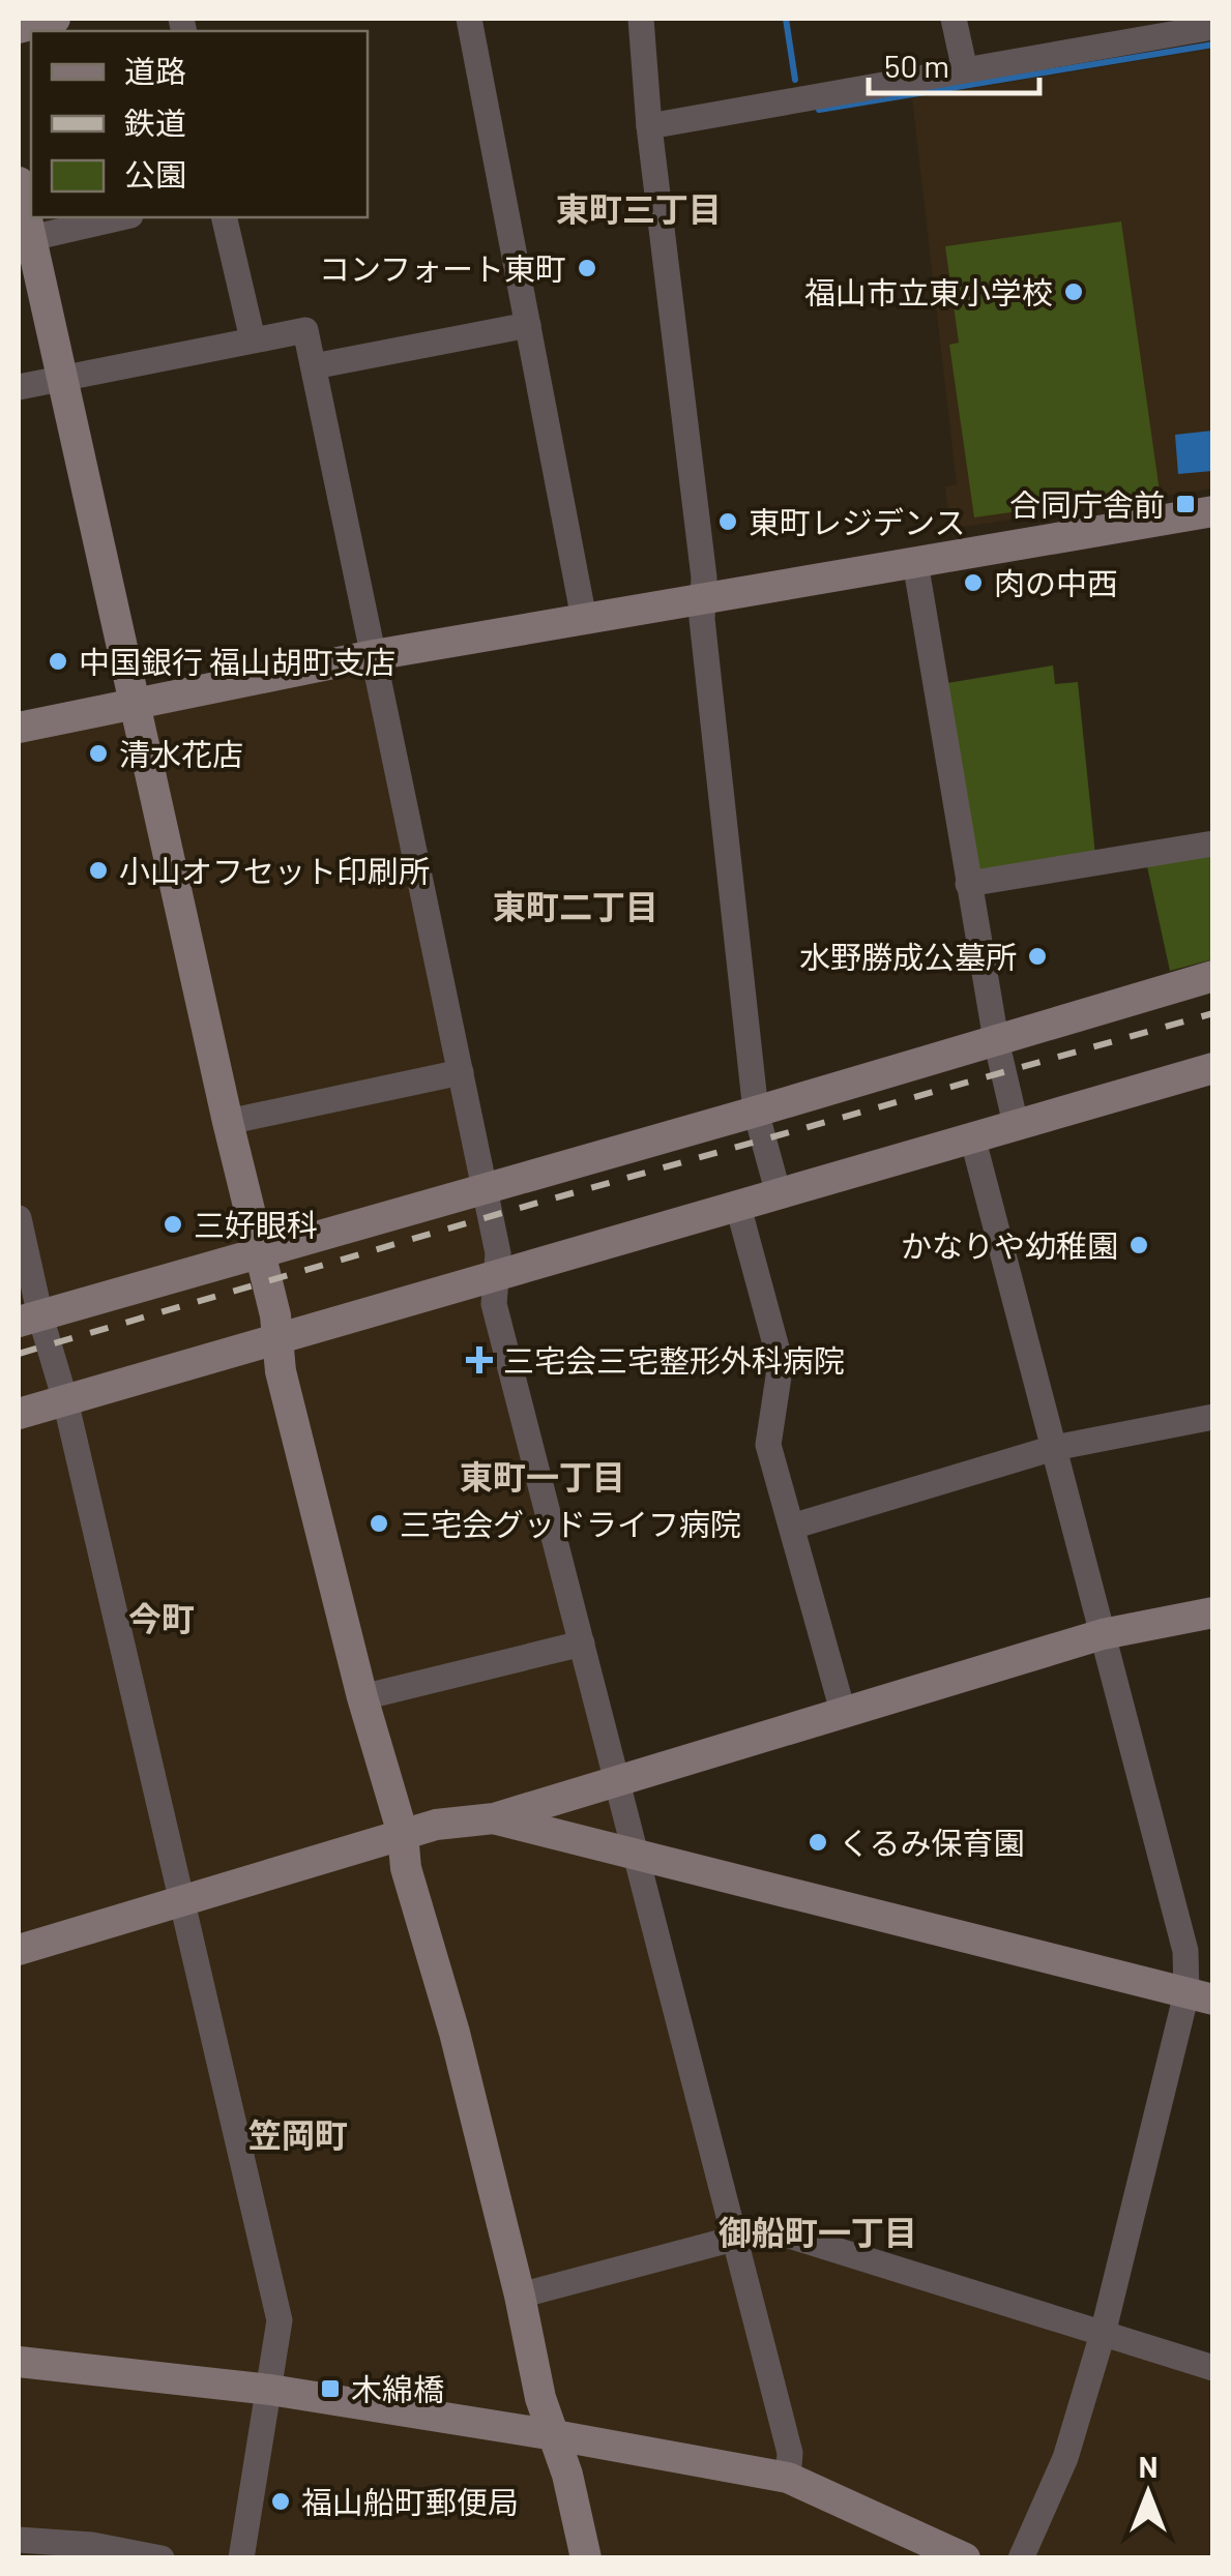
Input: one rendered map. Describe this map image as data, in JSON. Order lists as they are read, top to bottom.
{
  "districts": [
    "東町三丁目",
    "東町二丁目",
    "東町一丁目",
    "今町",
    "笠岡町",
    "御船町一丁目"
  ],
  "places": {
    "other": [
      "コンフォート東町",
      "福山市立東小学校",
      "東町レジデンス",
      "肉の中西",
      "中国銀行 福山胡町支店",
      "清水花店",
      "小山オフセット印刷所",
      "水野勝成公墓所",
      "三好眼科",
      "かなりや幼稚園",
      "三宅会グッドライフ病院",
      "くるみ保育園",
      "福山船町郵便局"
    ],
    "transit": ["合同庁舎前", "木綿橋"],
    "health": ["三宅会三宅整形外科病院"]
  },
  "legend": ["道路", "鉄道", "公園"],
  "scale_bar": "50 m",
  "north": "top"
}
